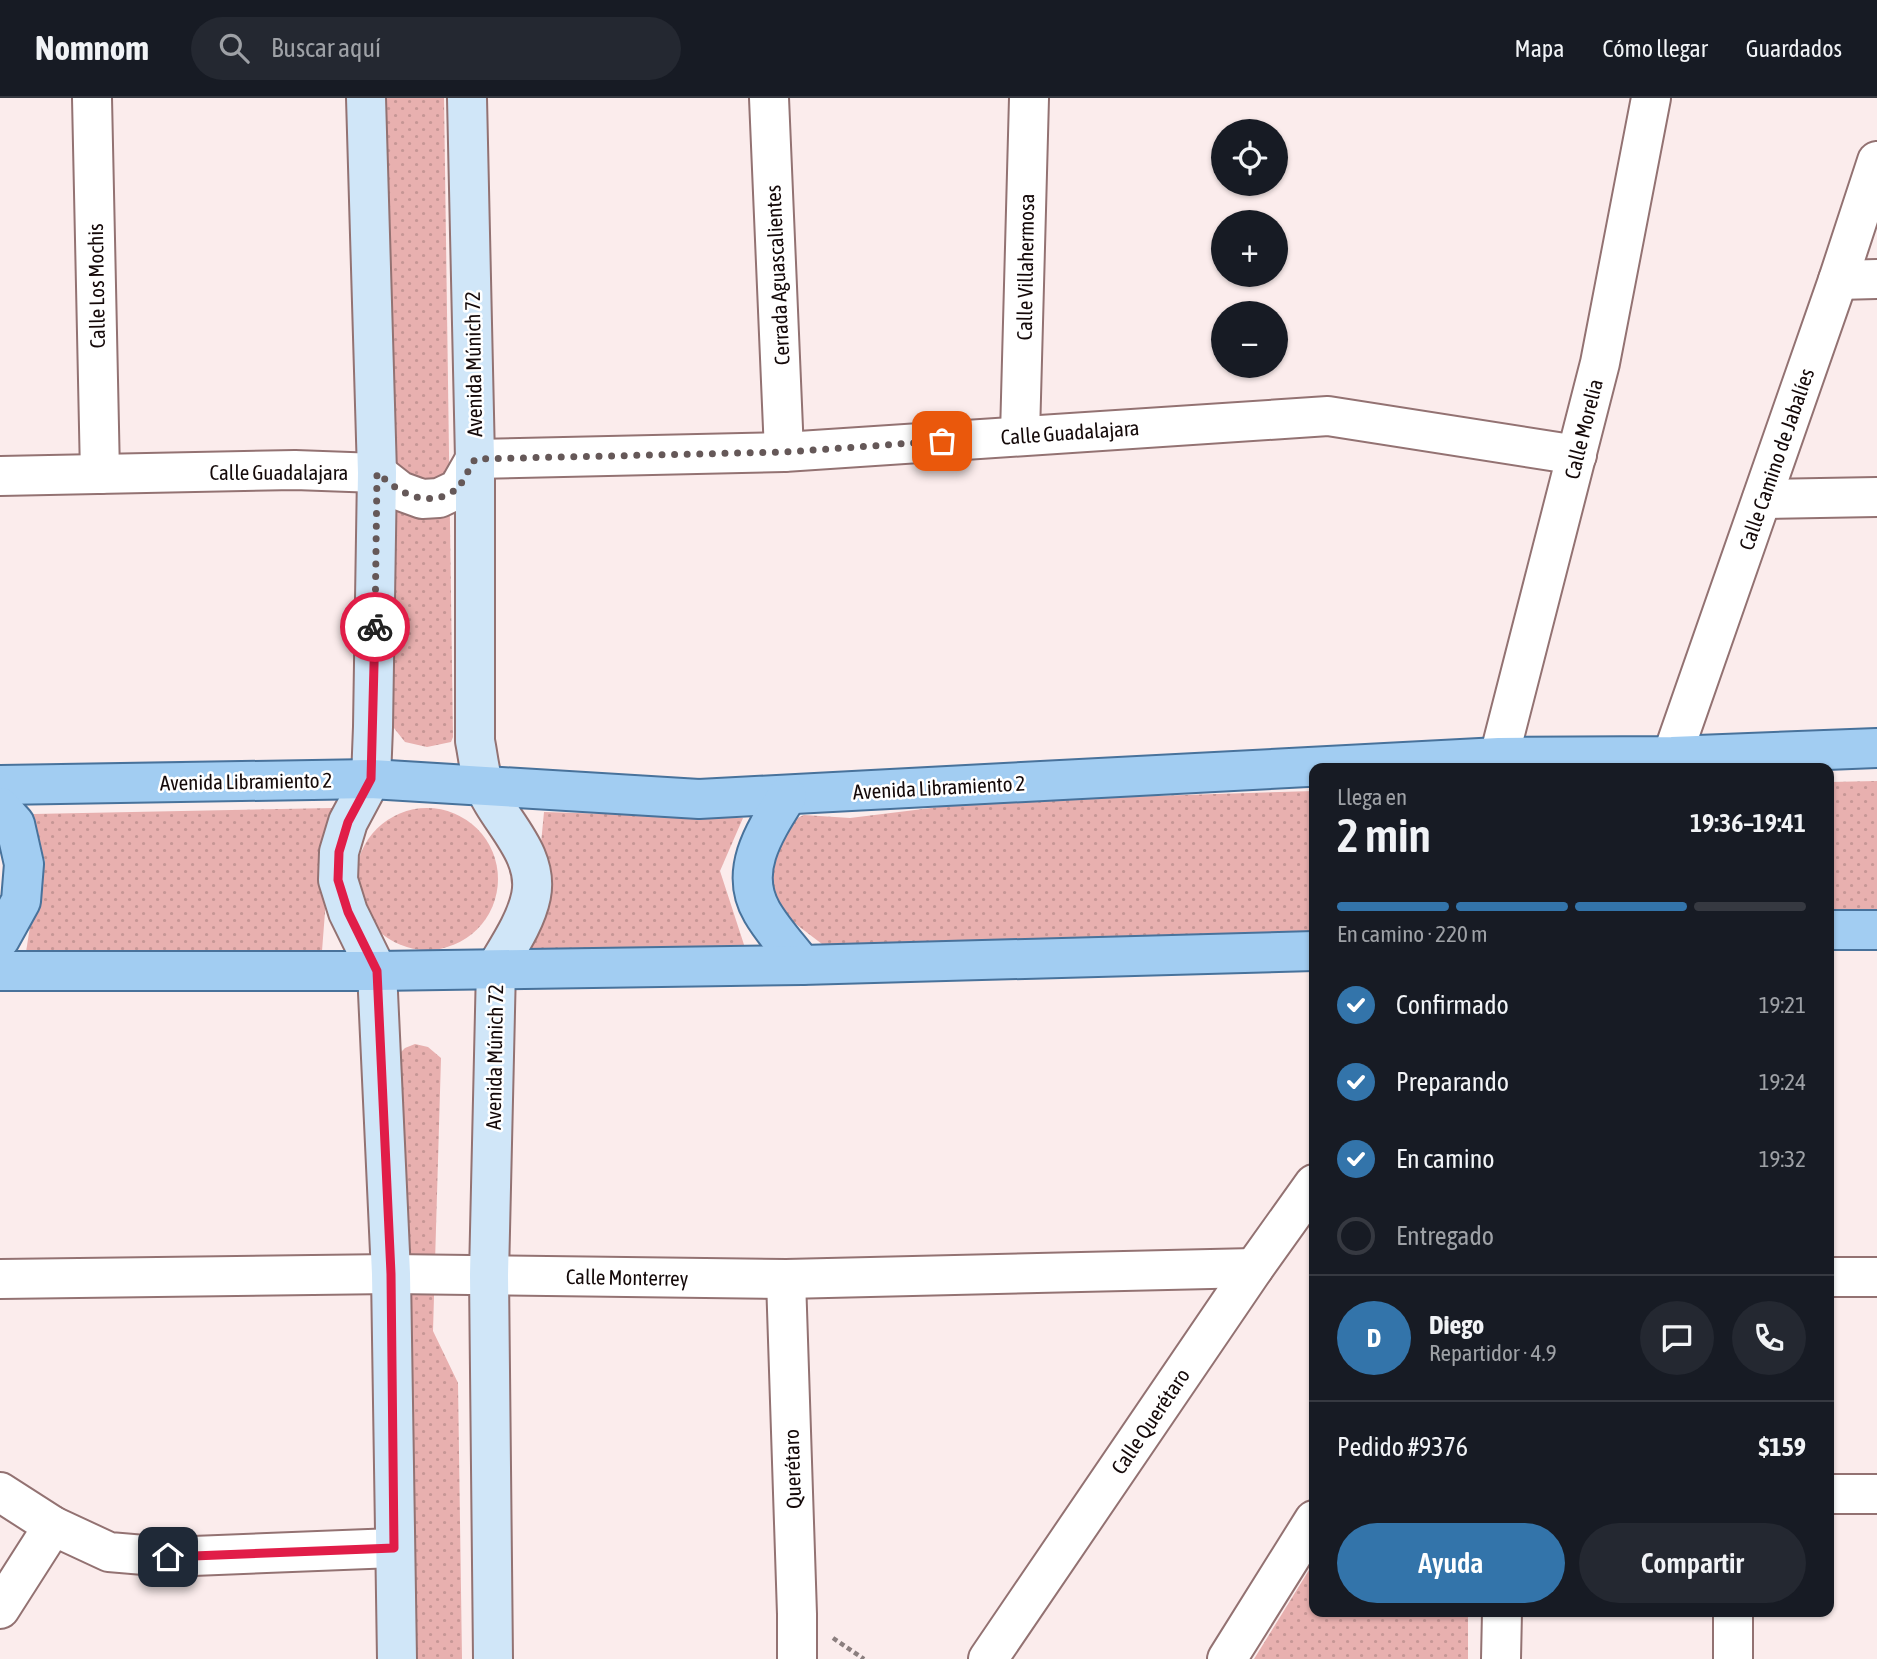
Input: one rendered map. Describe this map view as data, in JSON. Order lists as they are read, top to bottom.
{
  "streets": {
    "main road": ["Avenida Múnich 72", "Avenida Libramiento 2"],
    "street": [
      "Calle Villahermosa",
      "Cerrada Aguascalientes",
      "Calle Los Mochis",
      "Calle Morelia",
      "Calle Guadalajara",
      "Calle Camino de Jabalíes",
      "Calle Monterrey",
      "Calle Querétaro",
      "Querétaro"
    ]
  },
  "crossings": [
    ["Calle Villahermosa", "Calle Guadalajara"],
    ["Cerrada Aguascalientes", "Calle Guadalajara"],
    ["Calle Los Mochis", "Calle Guadalajara"],
    ["Avenida Múnich 72", "Calle Guadalajara"],
    ["Avenida Múnich 72", "Avenida Libramiento 2"],
    ["Avenida Múnich 72", "Calle Monterrey"],
    ["Calle Morelia", "Calle Guadalajara"],
    ["Calle Morelia", "Avenida Libramiento 2"],
    ["Calle Camino de Jabalíes", "Avenida Libramiento 2"],
    ["Calle Monterrey", "Calle Querétaro"],
    ["Calle Monterrey", "Querétaro"]
  ],
  "page": {
    "header": "Nomnom",
    "search": "Buscar aquí",
    "nav": ["Mapa", "Cómo llegar", "Guardados"],
    "map_buttons": ["+", "−"],
    "heading": ["2 min", "Llega en", "19:36–19:41"],
    "panel": [
      "Diego",
      "Repartidor · 4.9",
      "Pedido #9376",
      "$159"
    ],
    "bar": "En camino · 220 m",
    "list": [
      ["Confirmado", "19:21"],
      ["Preparando", "19:24"],
      ["En camino", "19:32"],
      "Entregado"
    ],
    "round": "D",
    "buttons": ["Ayuda", "Compartir"]
  }
}
